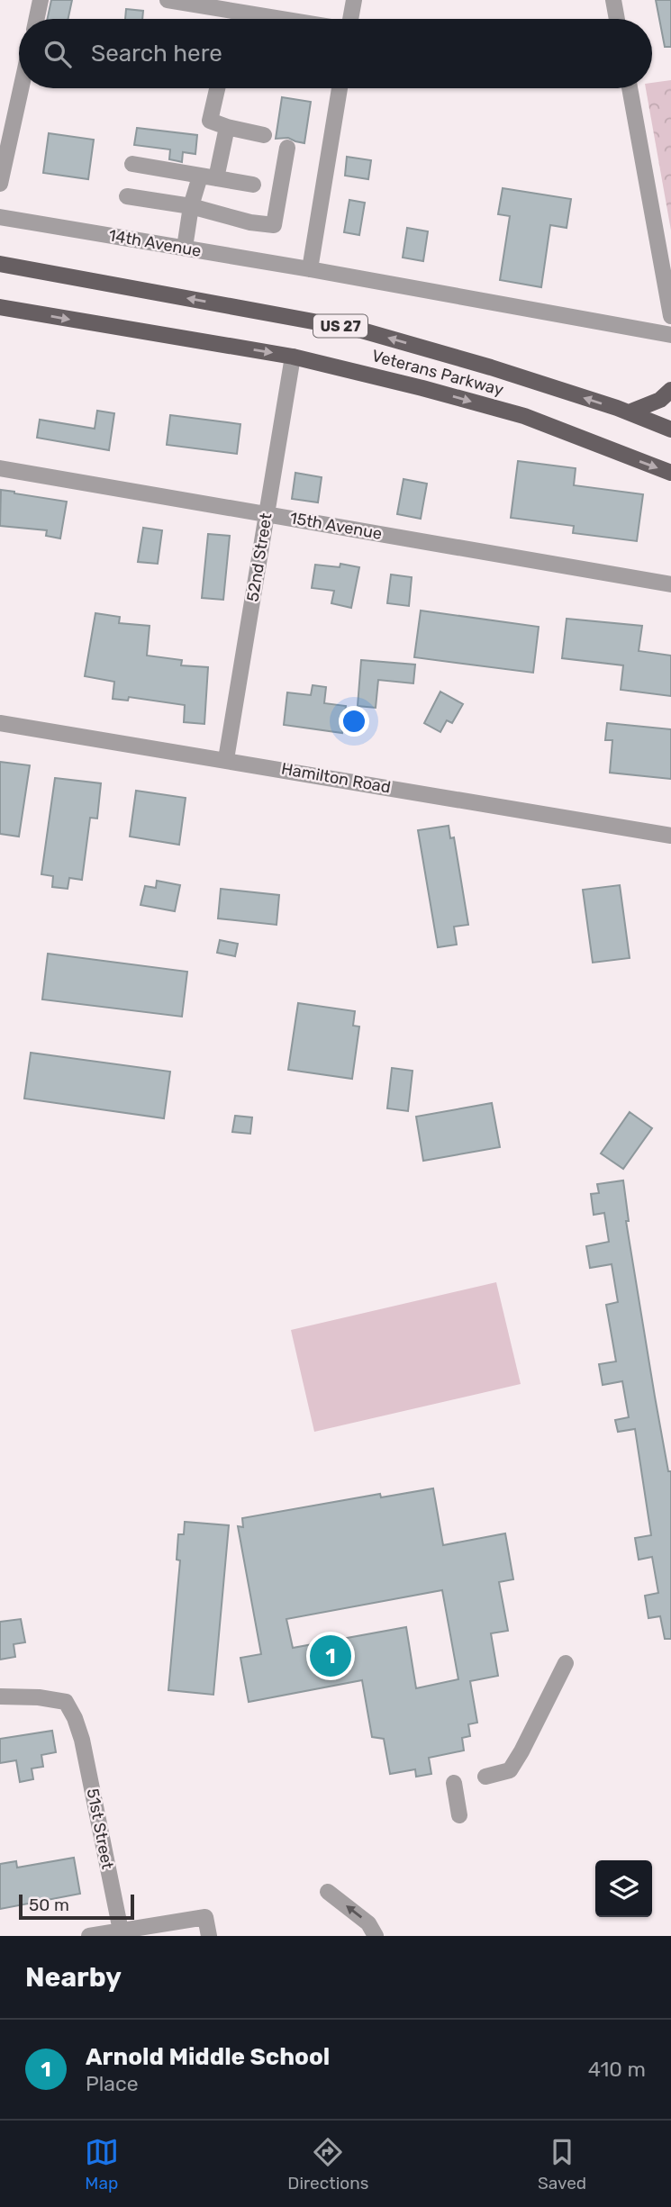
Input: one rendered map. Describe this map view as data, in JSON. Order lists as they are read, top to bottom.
{
  "streets": {
    "main road": ["US 27", "Veterans Parkway"],
    "street": [
      "14th Avenue",
      "15th Avenue",
      "52nd Street",
      "Hamilton Road",
      "51st Street"
    ]
  },
  "crossings": [
    ["Veterans Parkway", "52nd Street"],
    ["15th Avenue", "52nd Street"],
    ["52nd Street", "Hamilton Road"]
  ],
  "scale_bar": "50 m",
  "page": {
    "search": "Search here",
    "pins": "1",
    "scale": "50 m",
    "heading": "Nearby",
    "list": [
      {
        "mark": "1",
        "name": "Arnold Middle School",
        "note": "Place",
        "value": "410 m"
      }
    ],
    "nav": ["Map", "Directions", "Saved"]
  }
}
